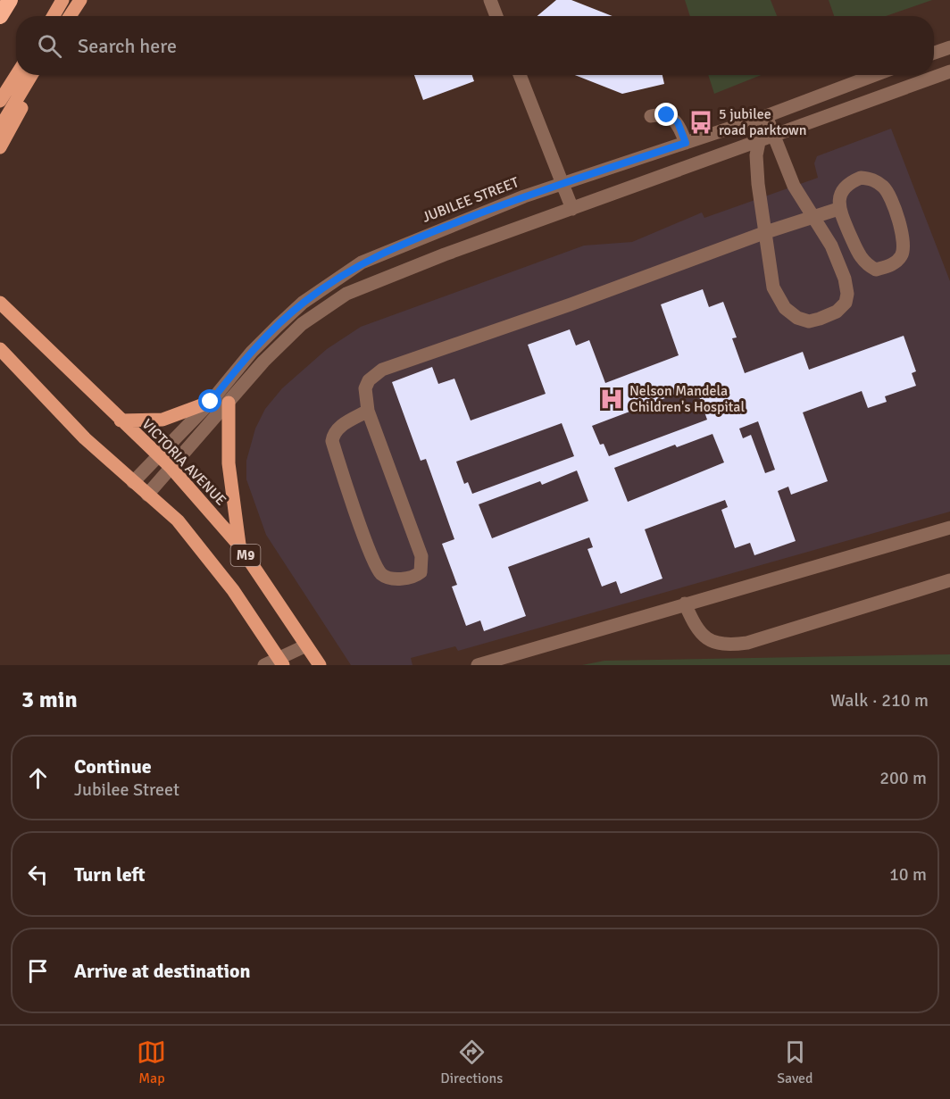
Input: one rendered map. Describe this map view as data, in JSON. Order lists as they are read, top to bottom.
{
  "streets": {
    "main road": ["VICTORIA AVENUE", "M9"],
    "street": ["JUBILEE STREET"]
  },
  "crossings": [
    ["JUBILEE STREET", "VICTORIA AVENUE"],
    ["JUBILEE STREET", "M9"]
  ],
  "places": {
    "bus stop": ["5 jubilee road parktown"],
    "hospital": ["Nelson Mandela Children's Hospital"]
  },
  "page": {
    "search": "Search here",
    "heading": ["3 min", "Walk · 210 m"],
    "list": [
      ["Continue", "Jubilee Street", "200 m"],
      ["Turn left", "10 m"],
      "Arrive at destination"
    ],
    "nav": ["Map", "Directions", "Saved"]
  }
}
